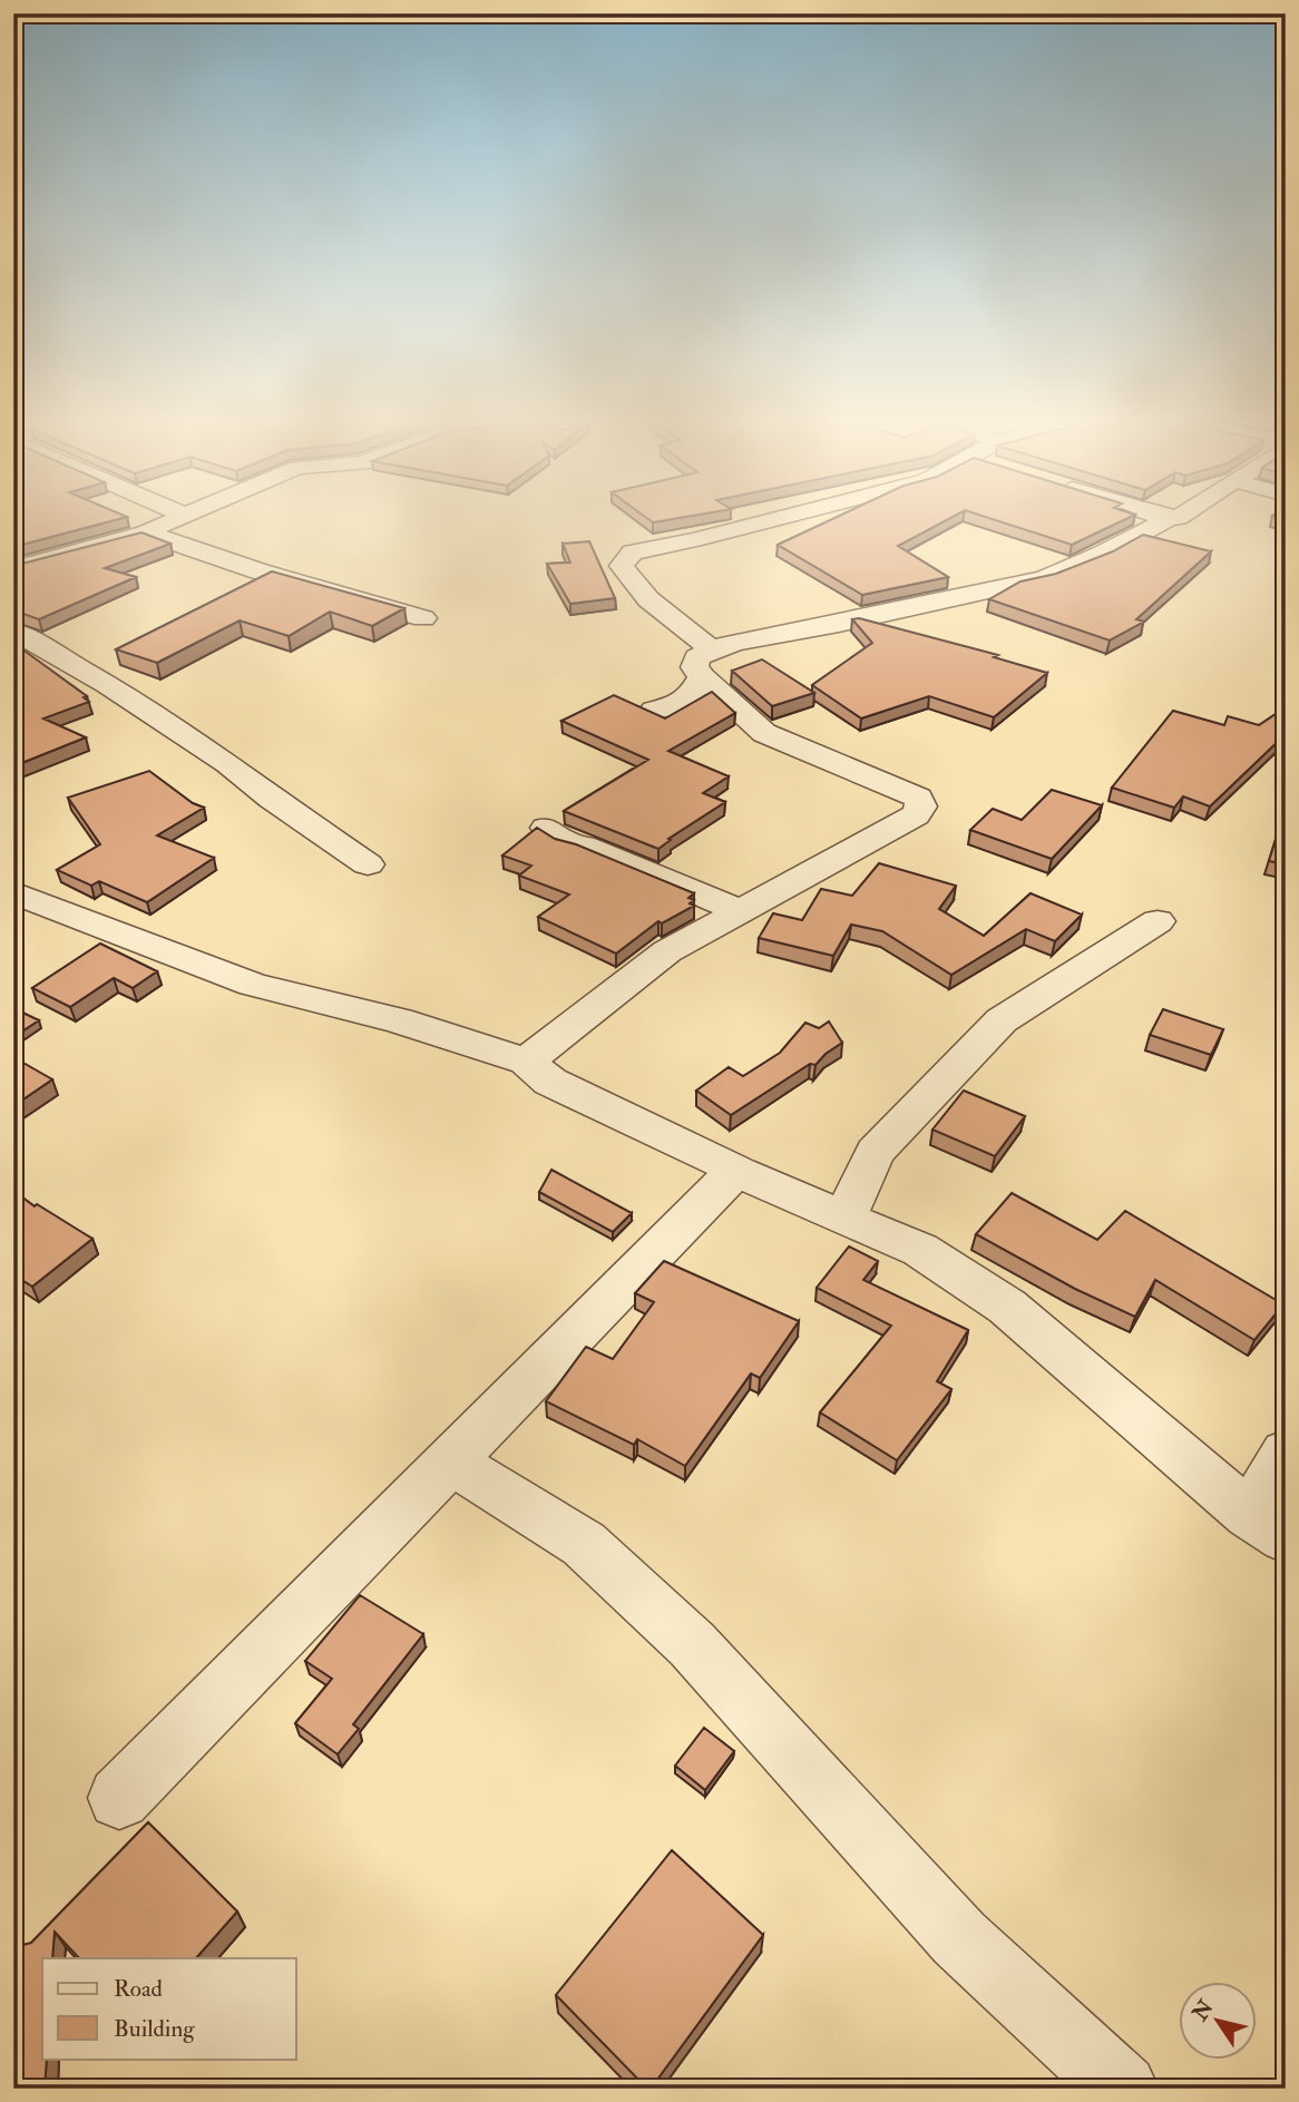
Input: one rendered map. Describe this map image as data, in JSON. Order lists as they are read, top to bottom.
{
  "legend": ["Road", "Building"],
  "north": "top left"
}
